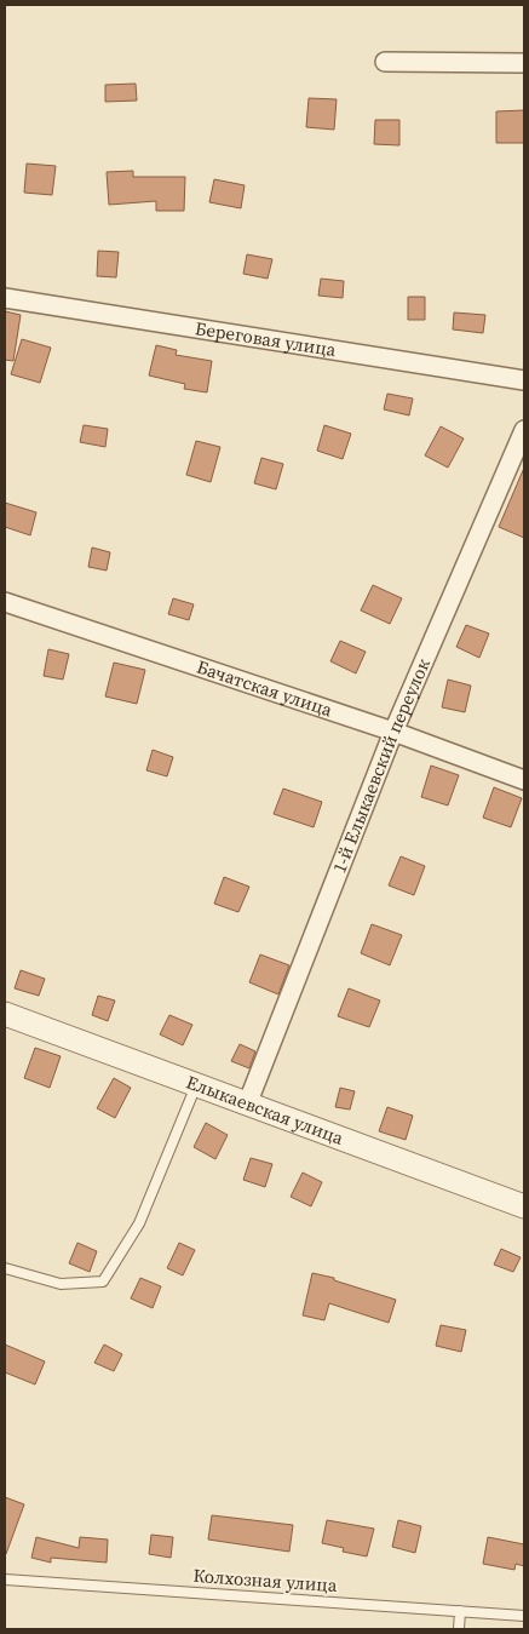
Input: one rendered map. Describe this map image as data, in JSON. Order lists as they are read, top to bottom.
{
  "streets": {
    "street": [
      "Береговая улица",
      "Бачатская улица",
      "1-й Елыкаевский переулок",
      "Елыкаевская улица"
    ],
    "lane": ["Колхозная улица"]
  },
  "crossings": [
    ["Бачатская улица", "1-й Елыкаевский переулок"],
    ["1-й Елыкаевский переулок", "Елыкаевская улица"]
  ]
}
